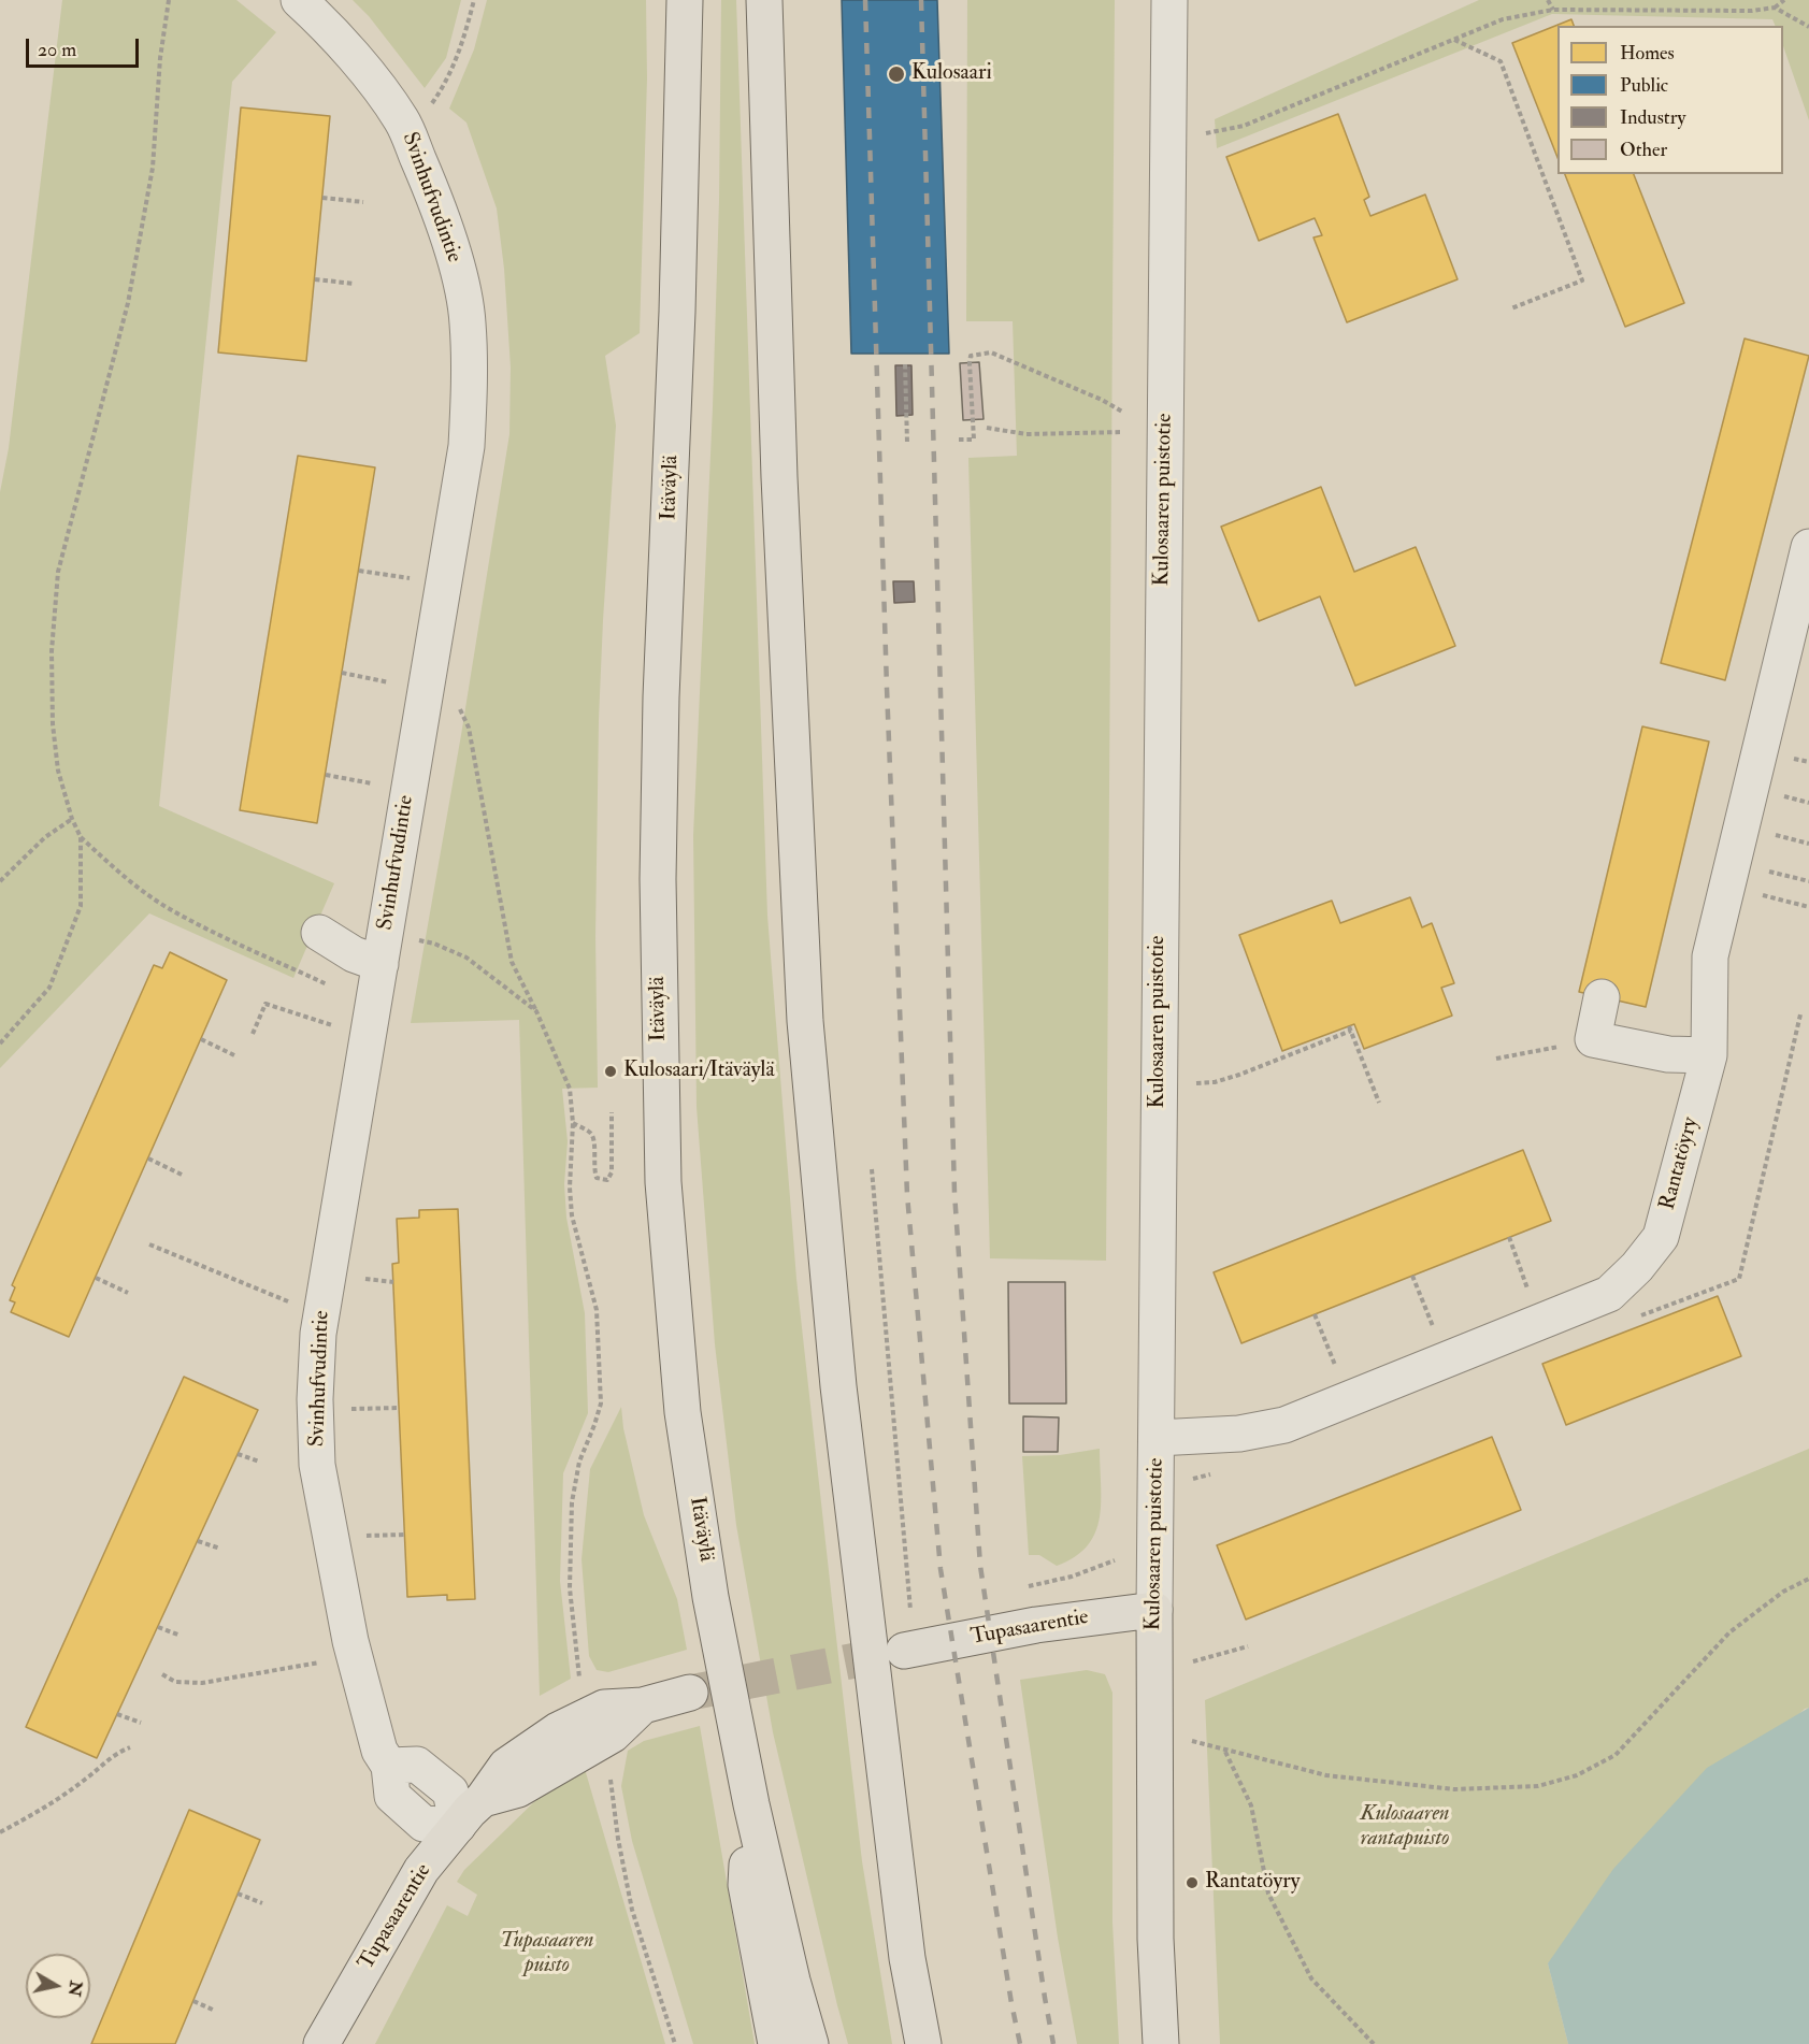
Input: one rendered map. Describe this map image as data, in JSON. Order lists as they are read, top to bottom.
{
  "streets": {
    "main road": ["Itäväylä", "Kulosaaren puistotie", "Tupasaarentie"],
    "street": ["Svinhufvudintie", "Rantatöyry"]
  },
  "crossings": [
    ["Svinhufvudintie", "Tupasaarentie"],
    ["Kulosaaren puistotie", "Rantatöyry"],
    ["Kulosaaren puistotie", "Tupasaarentie"]
  ],
  "parks": ["Kulosaaren rantapuisto", "Tupasaaren puisto"],
  "places": ["Kulosaari", "Kulosaari/Itäväylä", "Rantatöyry"],
  "legend": [
    "Homes",
    "Public",
    "Industry",
    "Other"
  ],
  "scale_bar": "20 m",
  "north": "right"
}
